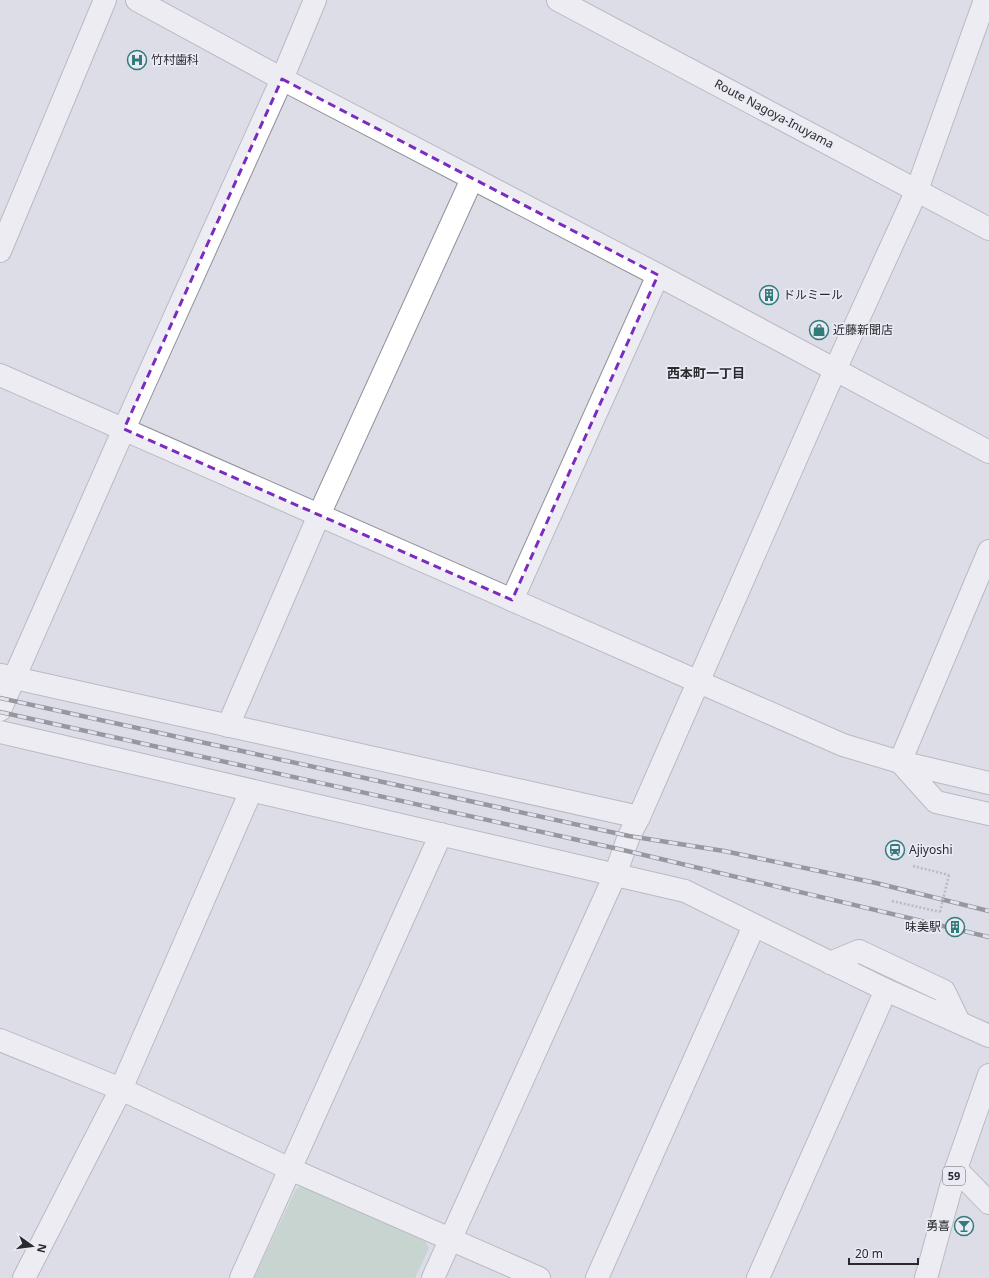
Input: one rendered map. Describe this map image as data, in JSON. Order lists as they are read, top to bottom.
{
  "streets": {
    "street": ["Route Nagoya-Inuyama", "59"]
  },
  "districts": ["西本町一丁目"],
  "places": {
    "hospital": ["竹村歯科"],
    "building": ["ドルミール", "味美駅"],
    "shop": ["近藤新聞店"],
    "station": ["Ajiyoshi"],
    "bar": ["勇喜"]
  },
  "scale_bar": "20 m",
  "north": "right"
}
